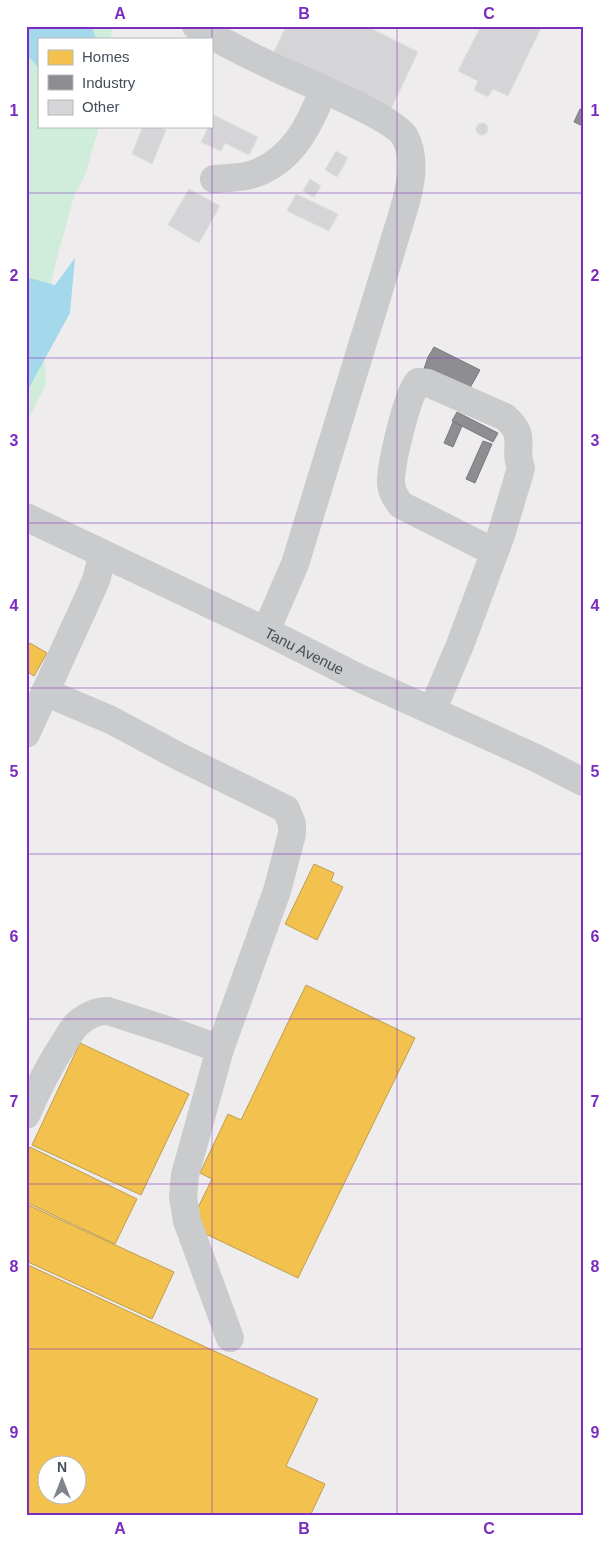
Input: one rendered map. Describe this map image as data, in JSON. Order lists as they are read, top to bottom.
{
  "streets": {
    "street": ["Tanu Avenue"]
  },
  "legend": ["Homes", "Industry", "Other"],
  "north": "top",
  "grid": {
    "columns": ["A", "B", "C"],
    "rows": [
      "1",
      "2",
      "3",
      "4",
      "5",
      "6",
      "7",
      "8",
      "9"
    ]
  }
}
